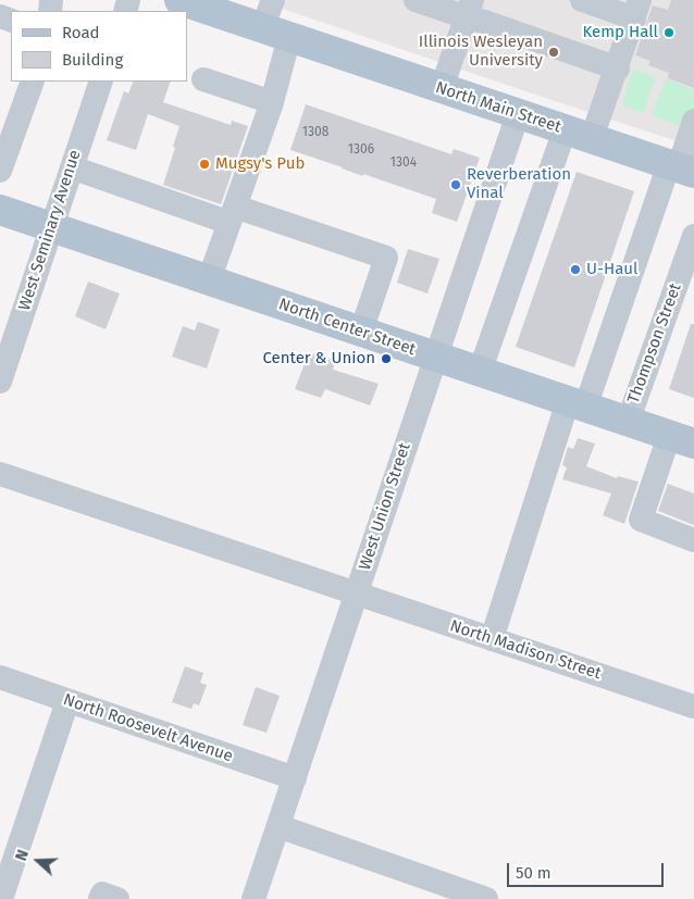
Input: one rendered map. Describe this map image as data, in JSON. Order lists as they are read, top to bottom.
{
  "streets": {
    "main road": ["North Main Street", "North Center Street"],
    "street": [
      "West Seminary Avenue",
      "Thompson Street",
      "West Union Street",
      "North Madison Street",
      "North Roosevelt Avenue"
    ]
  },
  "crossings": [
    ["North Main Street", "West Union Street"],
    ["West Seminary Avenue", "North Center Street"],
    ["North Center Street", "Thompson Street"],
    ["North Center Street", "West Union Street"],
    ["West Union Street", "North Madison Street"],
    ["West Union Street", "North Roosevelt Avenue"]
  ],
  "places": [
    "Kemp Hall",
    "Illinois Wesleyan University",
    "Mugsy's Pub",
    "Reverberation Vinal",
    "U-Haul",
    "Center & Union"
  ],
  "house_numbers": ["1308", "1306", "1304"],
  "legend": ["Road", "Building"],
  "scale_bar": "50 m",
  "north": "left"
}
